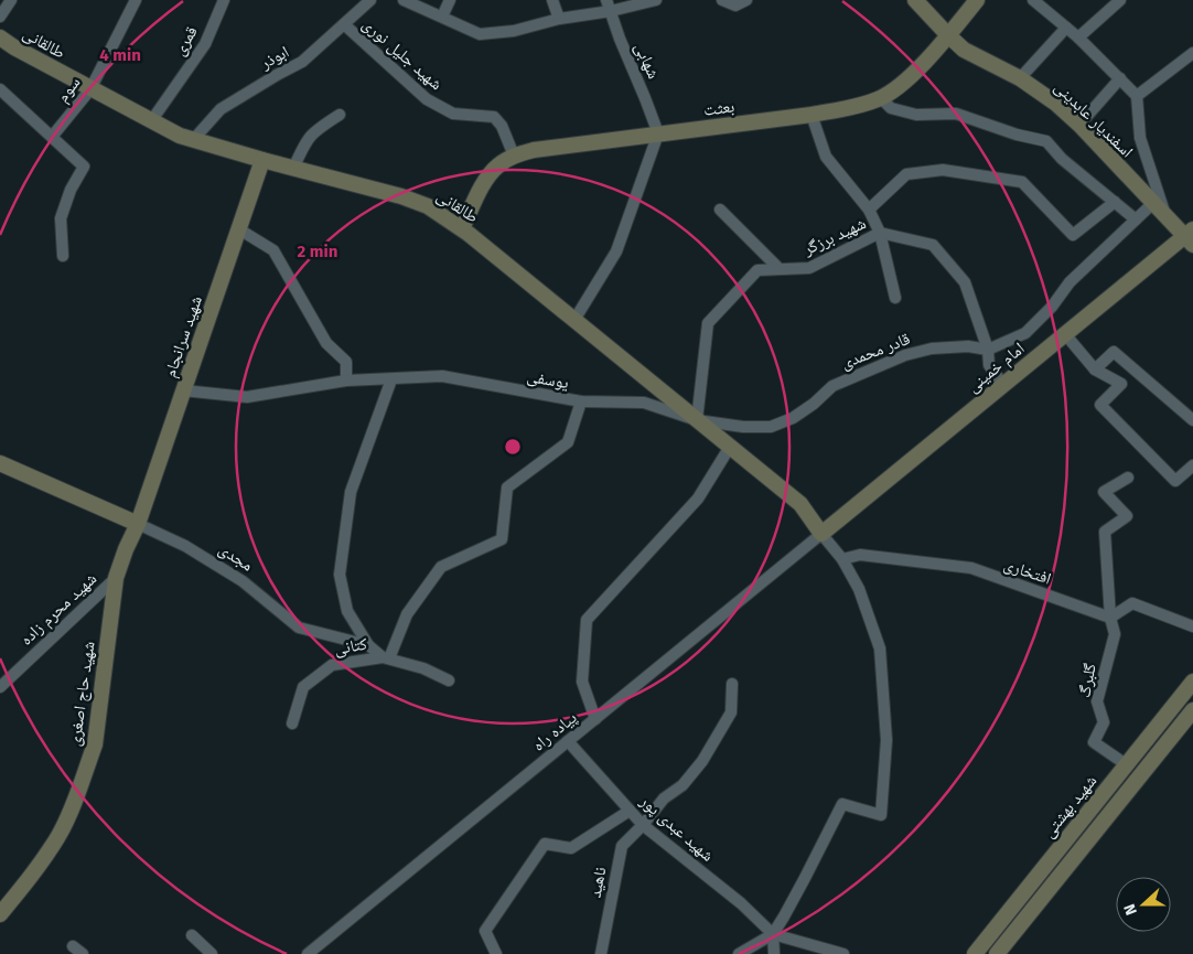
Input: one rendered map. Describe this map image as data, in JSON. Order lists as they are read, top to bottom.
{
  "streets": {
    "street": [
      "قمری",
      "طالقانی",
      "شهید جلیل نوری",
      "ابوذر",
      "شهابی",
      "سوم",
      "بعثت",
      "اسفندیار عابدینی",
      "شهید برزگر",
      "شهید سرانجام",
      "قادر محمدی",
      "امام خمینی",
      "یوسفی",
      "مجدی",
      "افتخاری",
      "شهید محرم زاده",
      "کتانی",
      "گلبرگ",
      "شهید حاج اصغری",
      "پیاده راه",
      "شهید بهشتی",
      "شهید عبدی پور",
      "ناهید"
    ]
  },
  "crossings": [
    ["قمری", "طالقانی"],
    ["طالقانی", "ابوذر"],
    ["طالقانی", "سوم"],
    ["طالقانی", "بعثت"],
    ["طالقانی", "شهید برزگر"],
    ["طالقانی", "شهید سرانجام"],
    ["طالقانی", "قادر محمدی"],
    ["طالقانی", "امام خمینی"],
    ["طالقانی", "یوسفی"],
    ["طالقانی", "پیاده راه"],
    ["شهید جلیل نوری", "ابوذر"],
    ["شهید جلیل نوری", "بعثت"],
    ["شهابی", "بعثت"],
    ["بعثت", "اسفندیار عابدینی"],
    ["اسفندیار عابدینی", "امام خمینی"],
    ["شهید برزگر", "قادر محمدی"],
    ["شهید برزگر", "امام خمینی"],
    ["شهید برزگر", "یوسفی"],
    ["شهید سرانجام", "یوسفی"],
    ["شهید سرانجام", "مجدی"],
    ["شهید سرانجام", "شهید حاج اصغری"],
    ["قادر محمدی", "یوسفی"],
    ["امام خمینی", "پیاده راه"],
    ["مجدی", "کتانی"],
    ["مجدی", "شهید حاج اصغری"],
    ["افتخاری", "گلبرگ"],
    ["شهید محرم زاده", "شهید حاج اصغری"],
    ["گلبرگ", "شهید بهشتی"],
    ["پیاده راه", "شهید عبدی پور"],
    ["شهید عبدی پور", "ناهید"]
  ],
  "north": "left",
  "rings": ["4 min", "2 min"]
}
